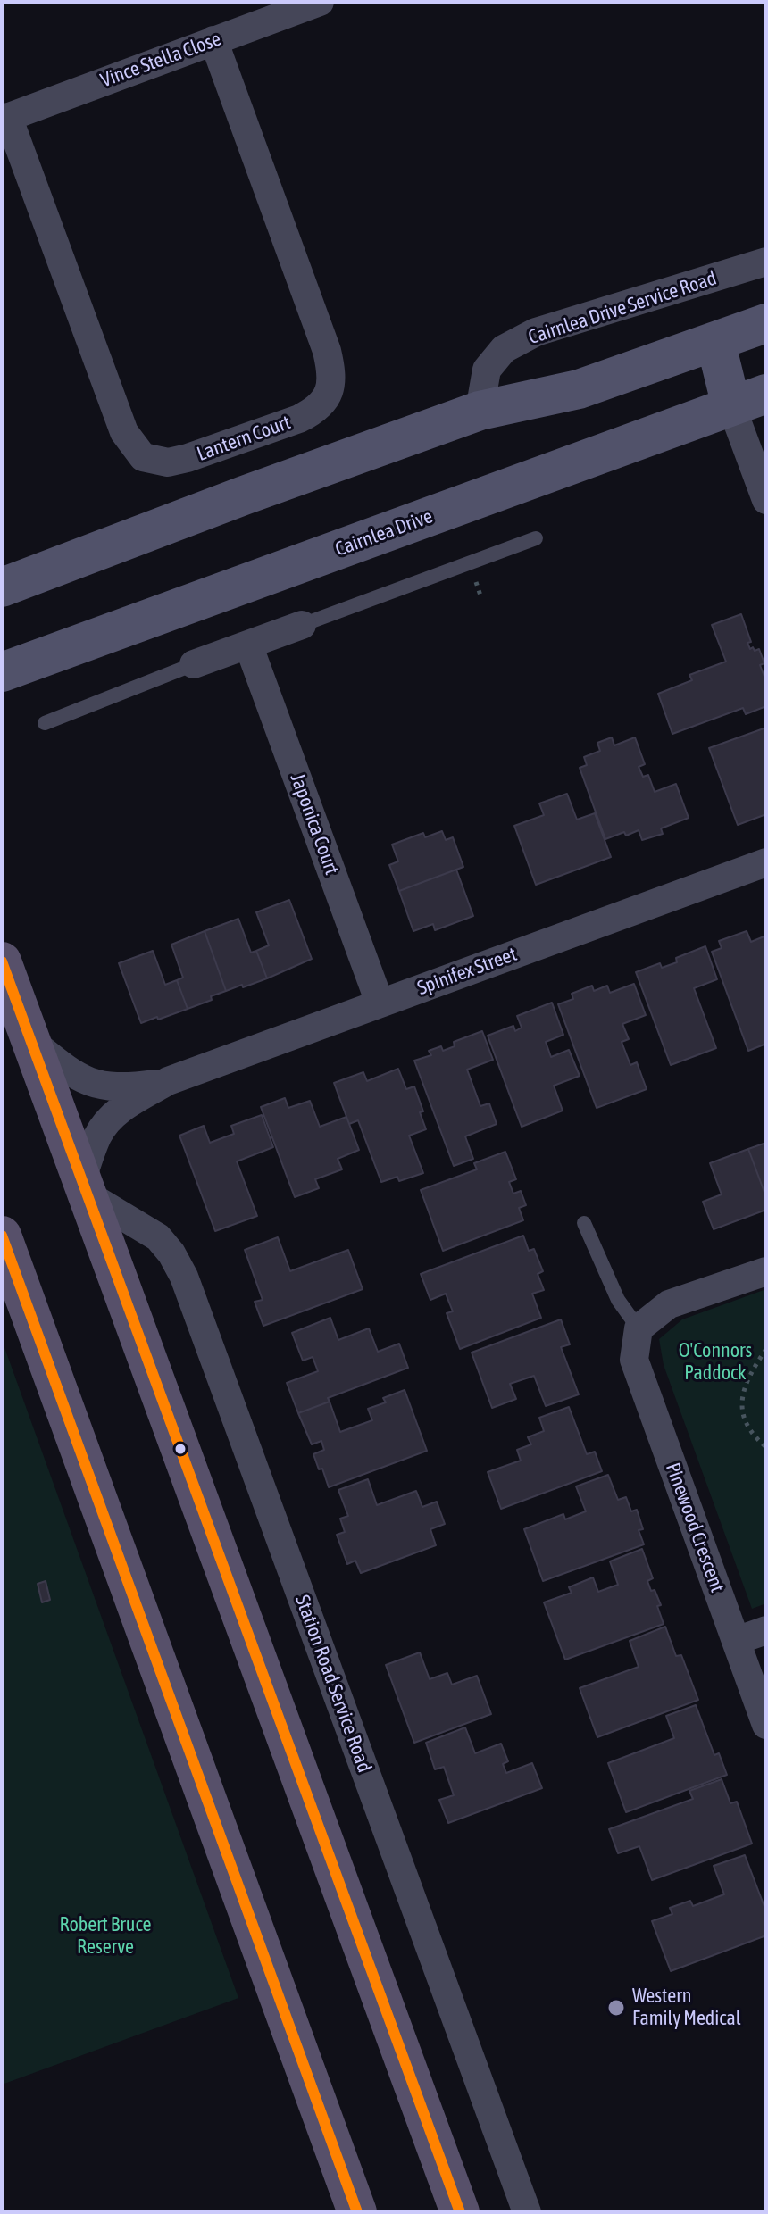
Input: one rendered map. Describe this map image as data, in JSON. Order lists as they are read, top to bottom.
{
  "streets": {
    "street": [
      "Vince Stella Close",
      "Cairnlea Drive Service Road",
      "Lantern Court",
      "Cairnlea Drive",
      "Japonica Court",
      "Spinifex Street",
      "Pinewood Crescent",
      "Station Road Service Road"
    ]
  },
  "crossings": [
    ["Vince Stella Close", "Lantern Court"],
    ["Japonica Court", "Spinifex Street"],
    ["Spinifex Street", "Station Road Service Road"]
  ],
  "parks": ["O'Connors Paddock", "Robert Bruce Reserve"],
  "places": ["Western Family Medical"]
}
